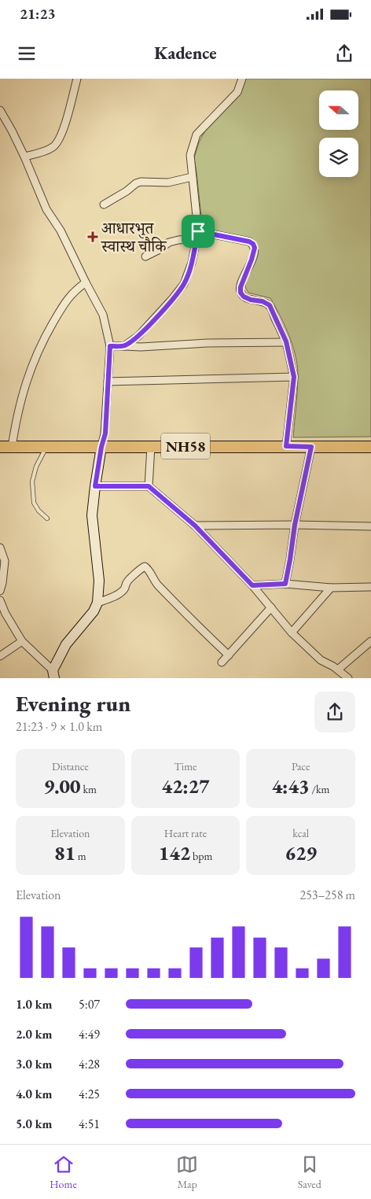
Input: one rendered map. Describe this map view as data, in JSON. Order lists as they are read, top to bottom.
{
  "streets": {
    "main road": ["NH58"]
  },
  "places": {
    "health": ["आधारभुत स्वास्थ चौकि"]
  },
  "north": "left",
  "page": {
    "status": "21:23",
    "header": "Kadence",
    "heading": ["Evening run", "21:23 · 9 × 1.0 km"],
    "stats": [
      ["Distance", "9.00 km"],
      ["Time", "42:27"],
      ["Pace", "4:43 /km"],
      ["Elevation", "81 m"],
      ["Heart rate", "142 bpm"],
      ["kcal", "629"]
    ],
    "chart": ["Elevation", "253–258 m"],
    "list": [
      {
        "name": "1.0 km",
        "note": "5:07"
      },
      {
        "name": "2.0 km",
        "note": "4:49"
      },
      {
        "name": "3.0 km",
        "note": "4:28"
      },
      {
        "name": "4.0 km",
        "note": "4:25"
      },
      {
        "name": "5.0 km",
        "note": "4:51"
      }
    ],
    "tabs": ["Home", "Map", "Saved"]
  }
}
